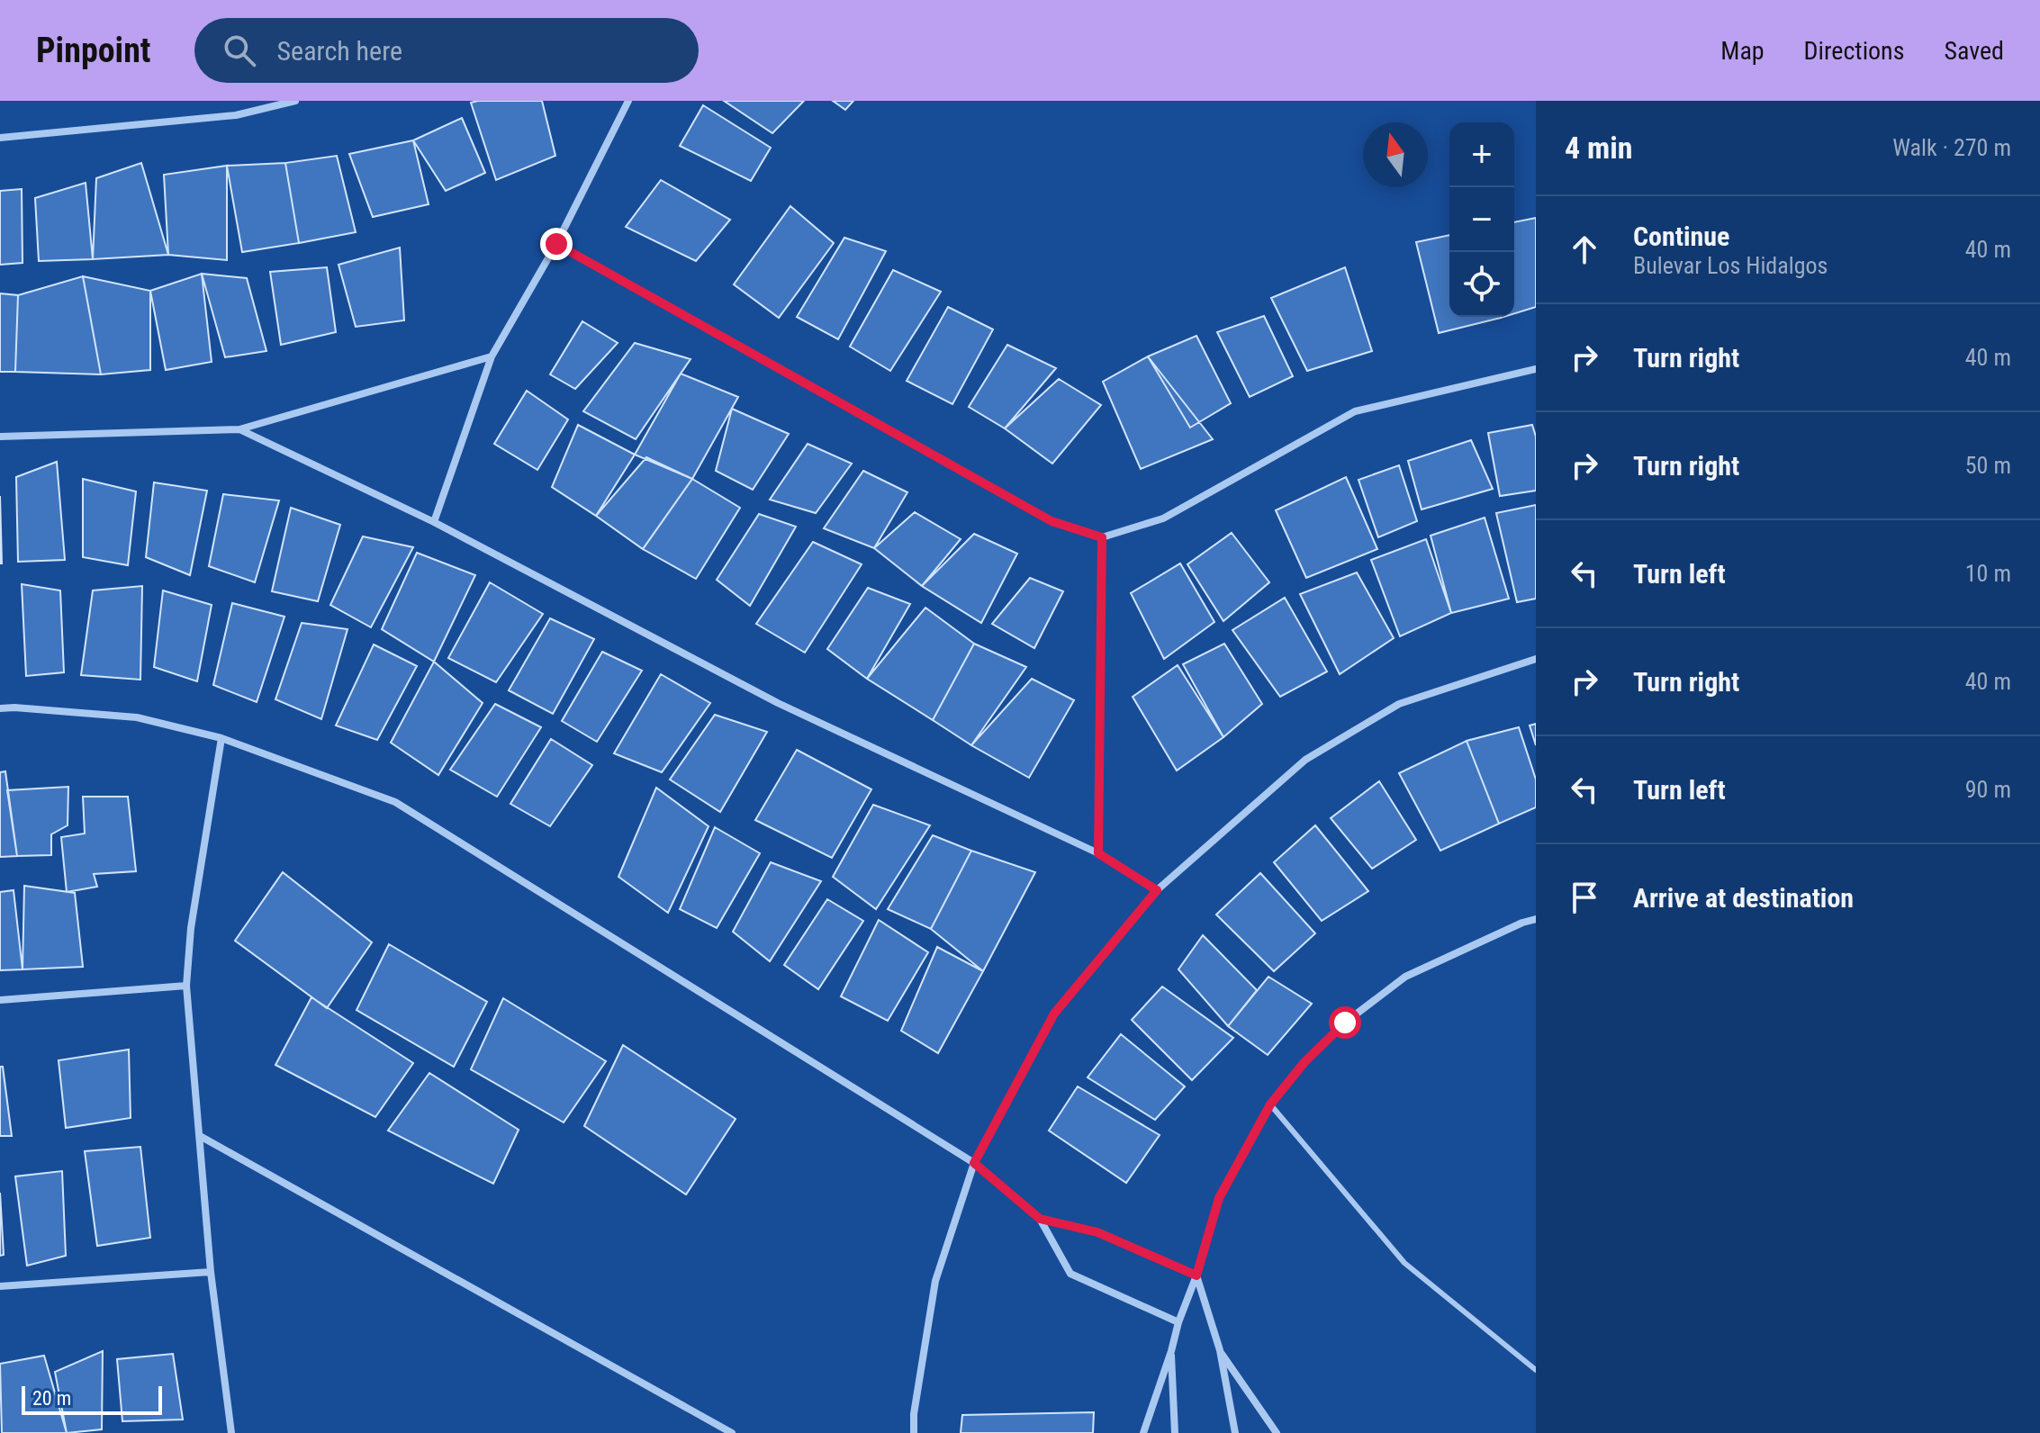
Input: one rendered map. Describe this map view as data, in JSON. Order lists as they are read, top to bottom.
{
  "scale_bar": "20 m",
  "north": "top",
  "page": {
    "header": "Pinpoint",
    "search": "Search here",
    "nav": ["Map", "Directions", "Saved"],
    "heading": ["4 min", "Walk · 270 m"],
    "map_buttons": ["+", "−"],
    "list": [
      ["Continue", "Bulevar Los Hidalgos", "40 m"],
      ["Turn right", "40 m"],
      ["Turn right", "50 m"],
      ["Turn left", "10 m"],
      ["Turn right", "40 m"],
      ["Turn left", "90 m"],
      "Arrive at destination"
    ],
    "scale": "20 m"
  }
}
